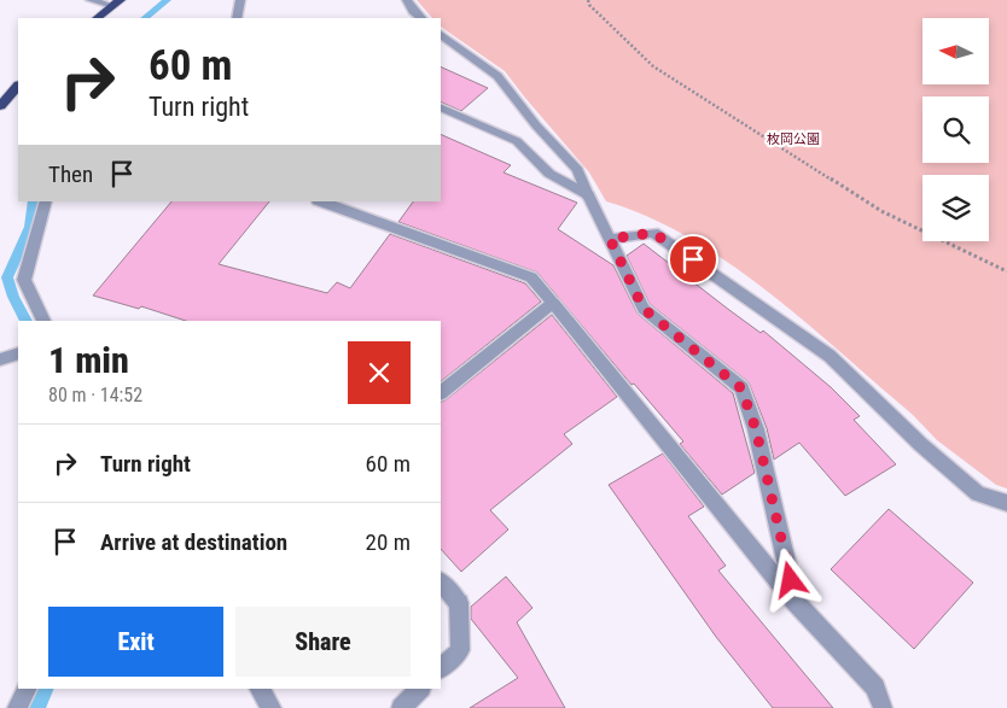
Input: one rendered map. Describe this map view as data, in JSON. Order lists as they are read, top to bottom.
{
  "parks": ["枚岡公園"],
  "north": "left",
  "page": {
    "turn": ["60 m", "Turn right"],
    "then": "Then",
    "heading": ["1 min", "80 m · 14:52"],
    "list": [
      {
        "name": "Turn right",
        "value": "60 m"
      },
      {
        "name": "Arrive at destination",
        "value": "20 m"
      }
    ],
    "buttons": ["Exit", "Share"]
  }
}
